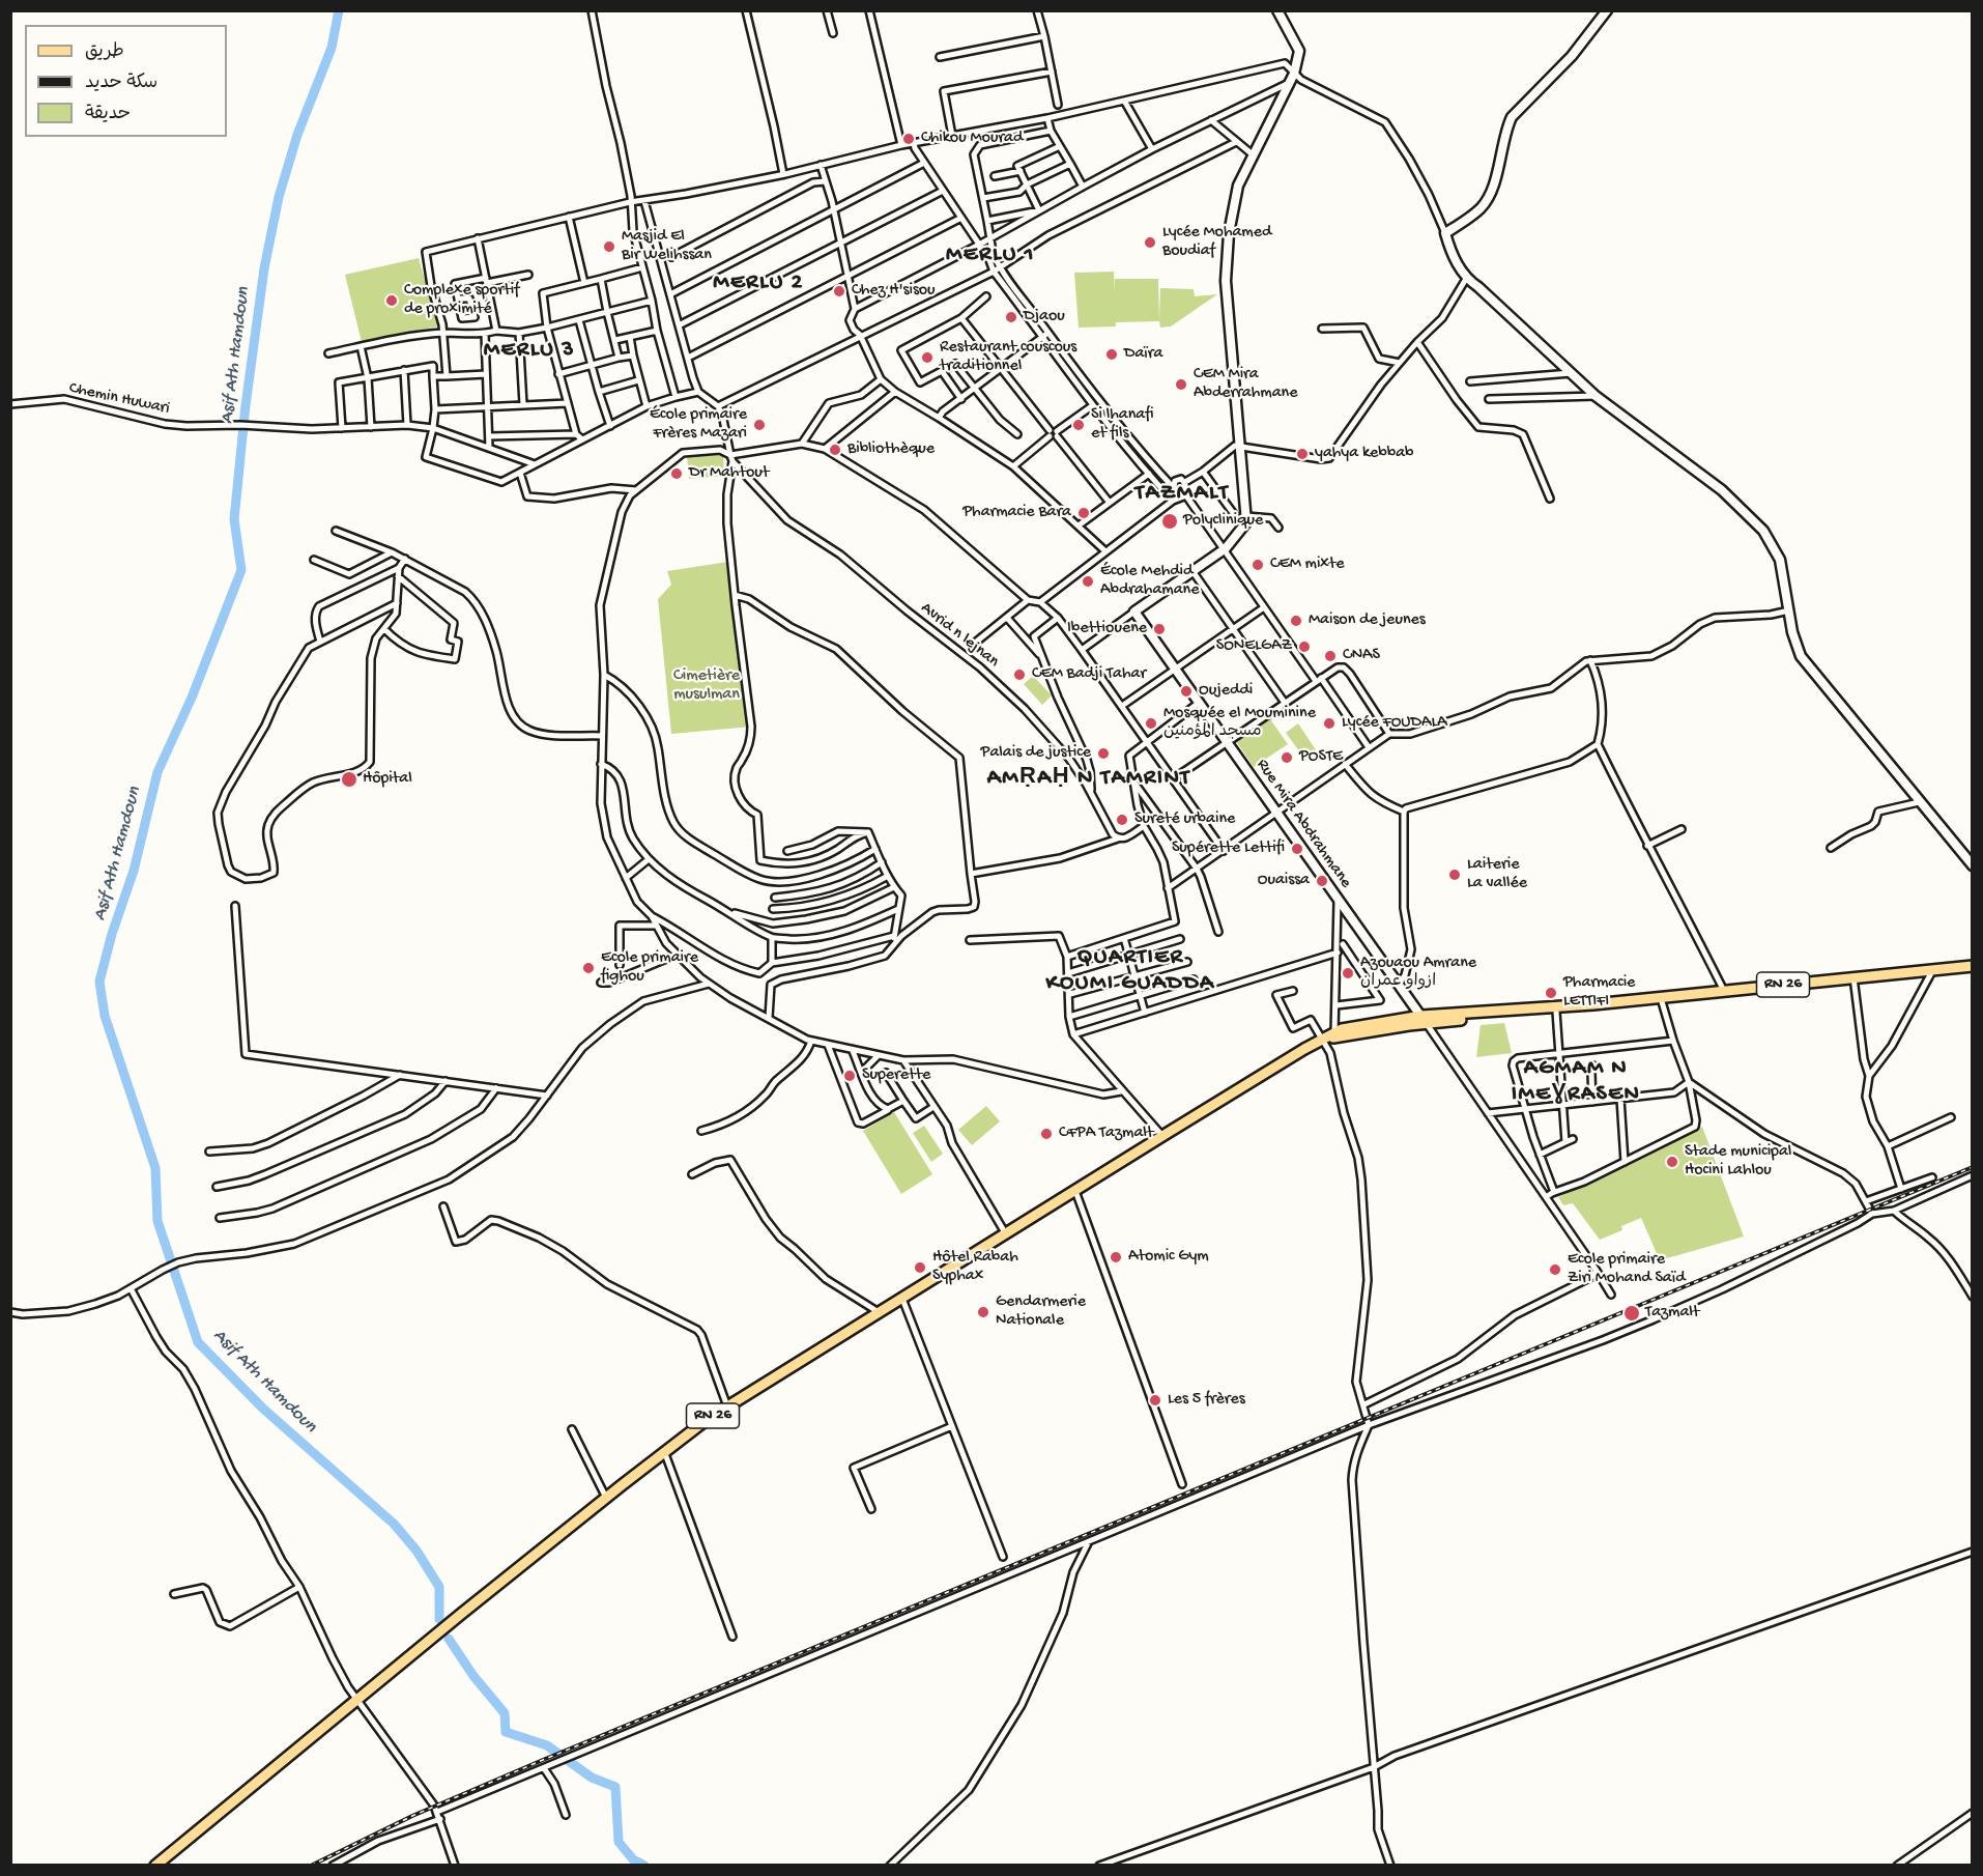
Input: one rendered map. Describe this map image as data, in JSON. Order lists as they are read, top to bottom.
{
  "streets": {
    "main road": ["Rue Mira Abdrahmane", "RN 26"],
    "street": ["Chemin Huwari", "Avrid n lejnan"]
  },
  "crossings": [
    ["Rue Mira Abdrahmane", "RN 26"]
  ],
  "districts": [
    "MERLU 1",
    "MERLU 2",
    "MERLU 3",
    "TAZMALT",
    "AMṚAḤ N TAMRINT",
    "QUARTIER KOUMI GUADDA",
    "AGMAM N IMEƔRASEN"
  ],
  "water": ["Asif Ath Hamdoun"],
  "parks": ["Cimetière musulman"],
  "places": [
    "Chikou Mourad",
    "Lycée Mohamed Boudiaf",
    "Masjid El Bir Welihssan",
    "Chez H'sisou",
    "Complexe sportif de proximité",
    "Djaou",
    "Daïra",
    "Restaurant couscous traditionnel",
    "CEM Mira Abderrahmane",
    "École primaire Frères Mazari",
    "Si lhanafi et fils",
    "Bibliothèque",
    "yahya kebbab",
    "Dr Mahtout",
    "Pharmacie Bara",
    "Polyclinique",
    "CEM mixte",
    "École Mehdid Abdrahamane",
    "Maison de jeunes",
    "Ibettiouene",
    "SONELGAZ",
    "CNAS",
    "CEM Badji Tahar",
    "Oujeddi",
    "Mosquée el Mouminine مسجد المؤمنين",
    "Lycée FOUDALA",
    "Palais de justice",
    "POSTE",
    "Hôpital",
    "Sureté urbaine",
    "Supérette Lettifi",
    "Laiterie La vallée",
    "Ouaissa",
    "Ecole primaire fighou",
    "Azouaou Amrane ازواو عمران",
    "Pharmacie LETTIFI",
    "Superette",
    "CFPA Tazmalt",
    "Stade municipal Hocini Lahlou",
    "Atomic Gym",
    "Hôtel Rabah Syphax",
    "Ecole primaire Ziri Mohand Saïd",
    "Gendarmerie Nationale",
    "Tazmalt",
    "Les 5 frères"
  ],
  "legend": ["طريق", "سكة حديد", "حديقة"]
}
